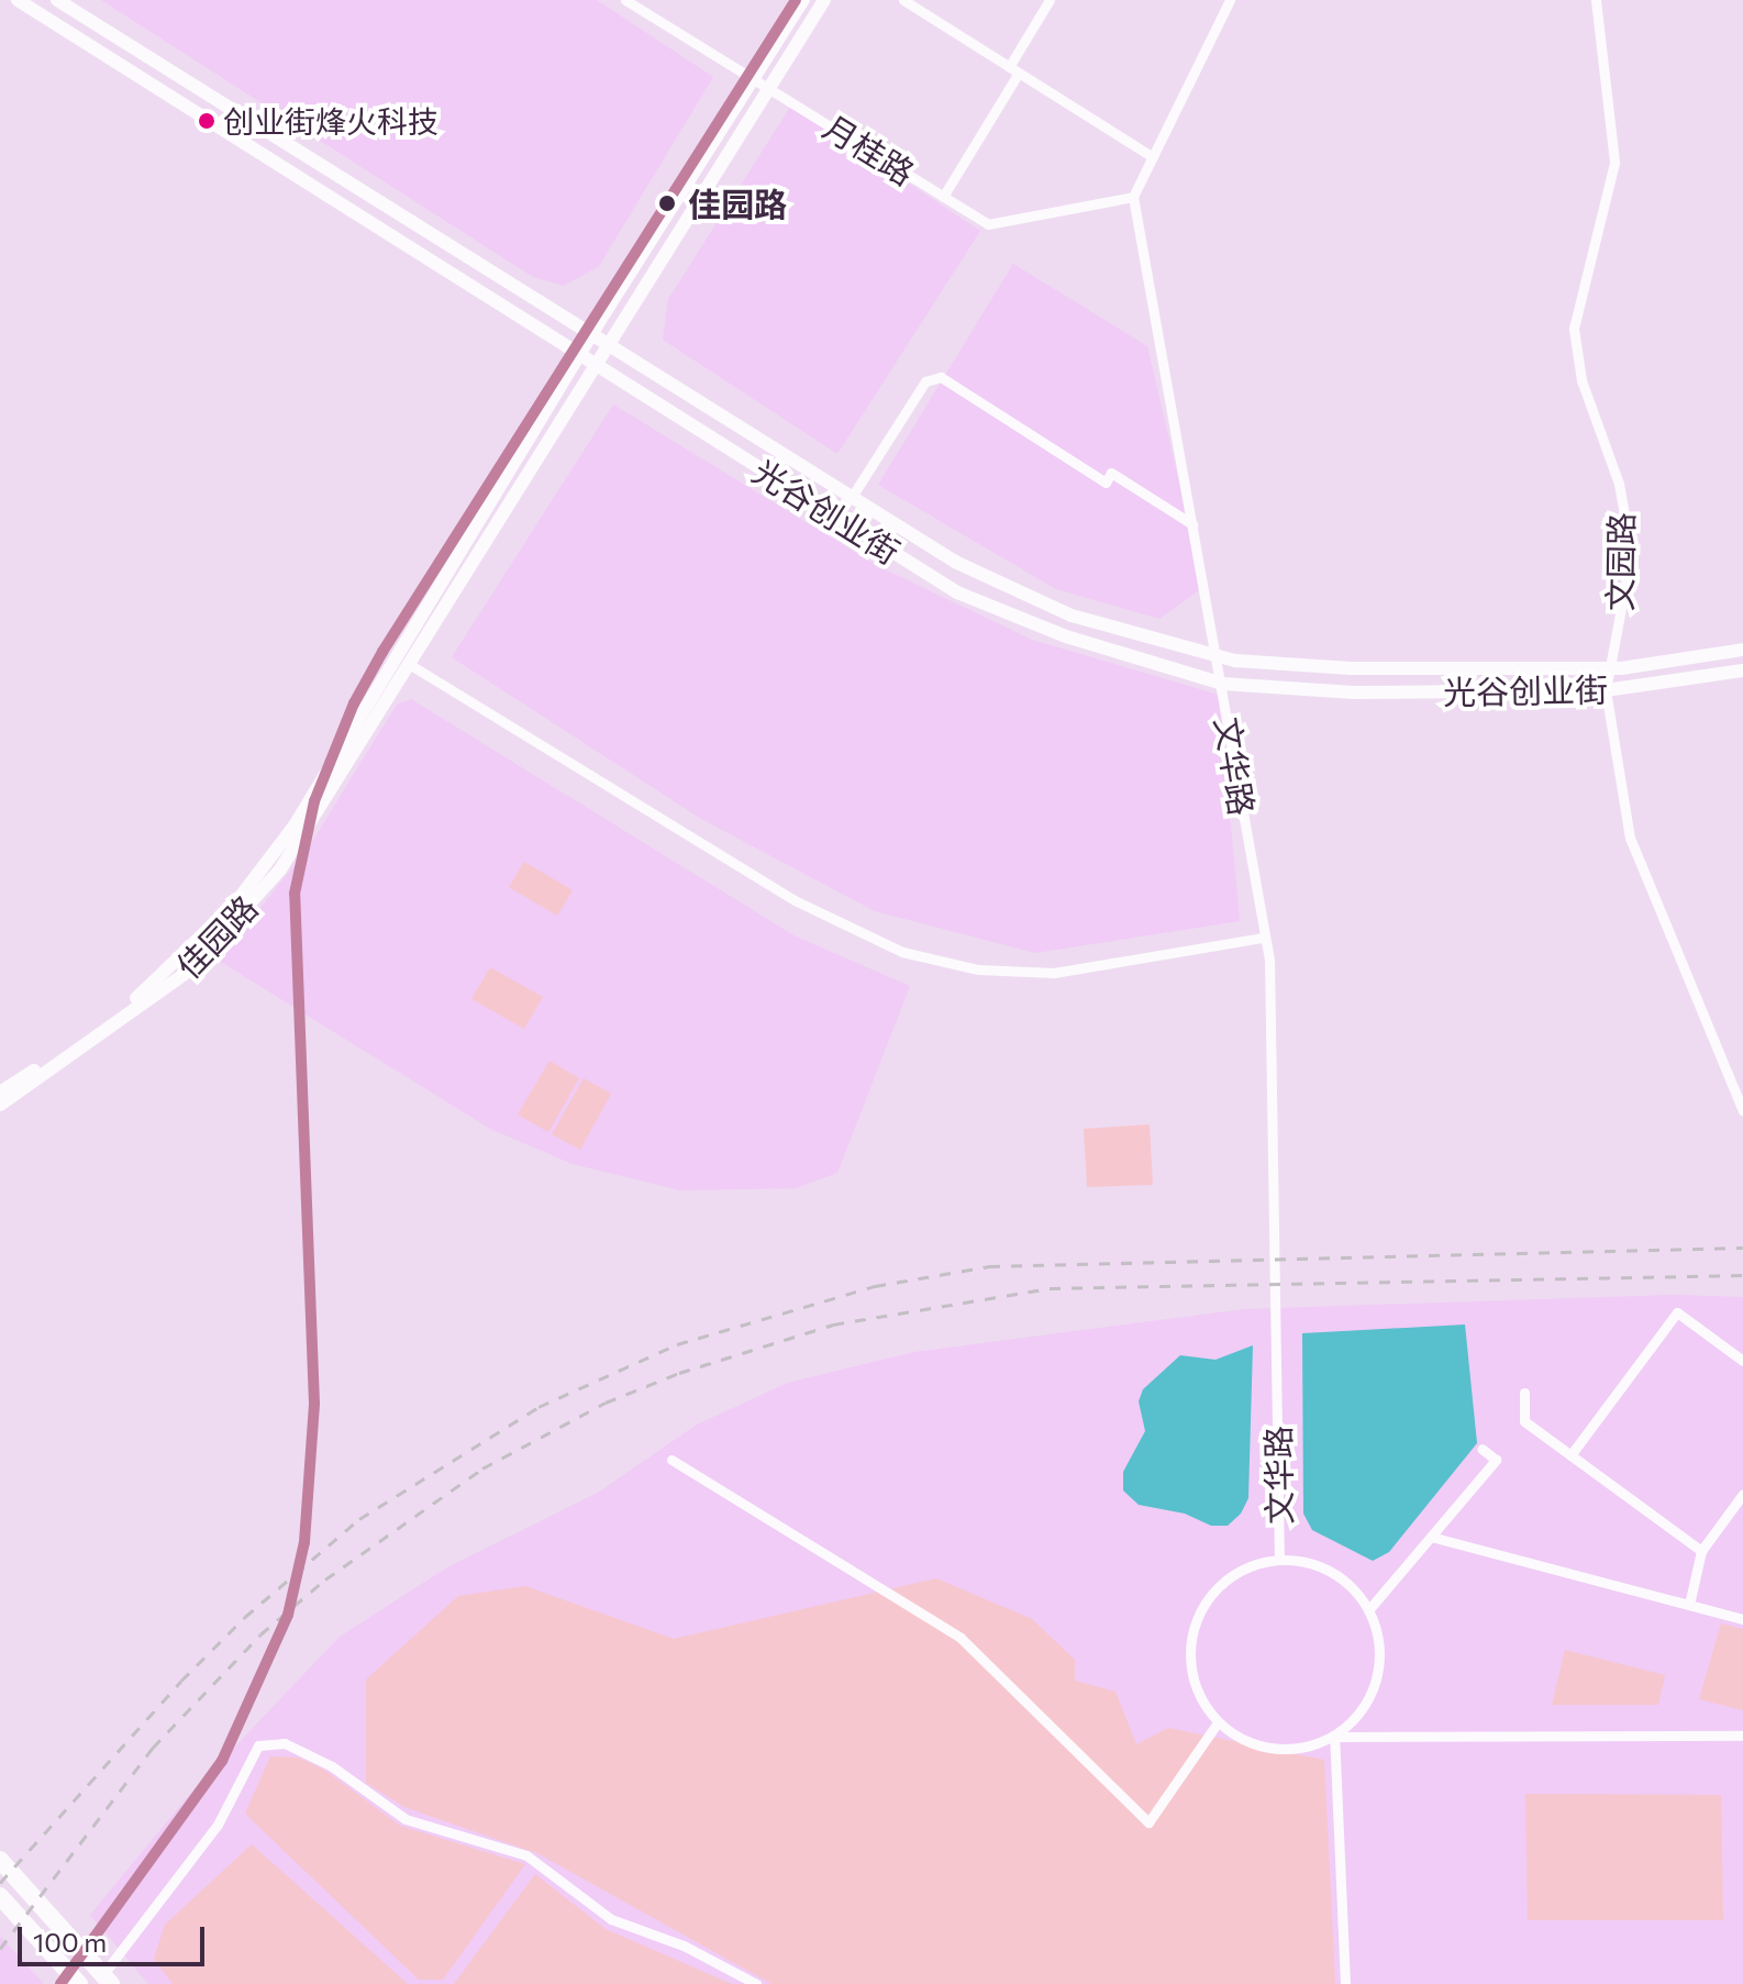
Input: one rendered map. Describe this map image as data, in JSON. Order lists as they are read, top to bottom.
{
  "streets": {
    "main road": ["光谷创业街", "佳园路"],
    "street": ["月桂路", "文园路", "文华路"]
  },
  "crossings": [
    ["月桂路", "文华路"],
    ["月桂路", "佳园路"],
    ["光谷创业街", "文园路"],
    ["光谷创业街", "文华路"],
    ["光谷创业街", "佳园路"]
  ],
  "places": ["创业街烽火科技", "佳园路"],
  "scale_bar": "100 m"
}
